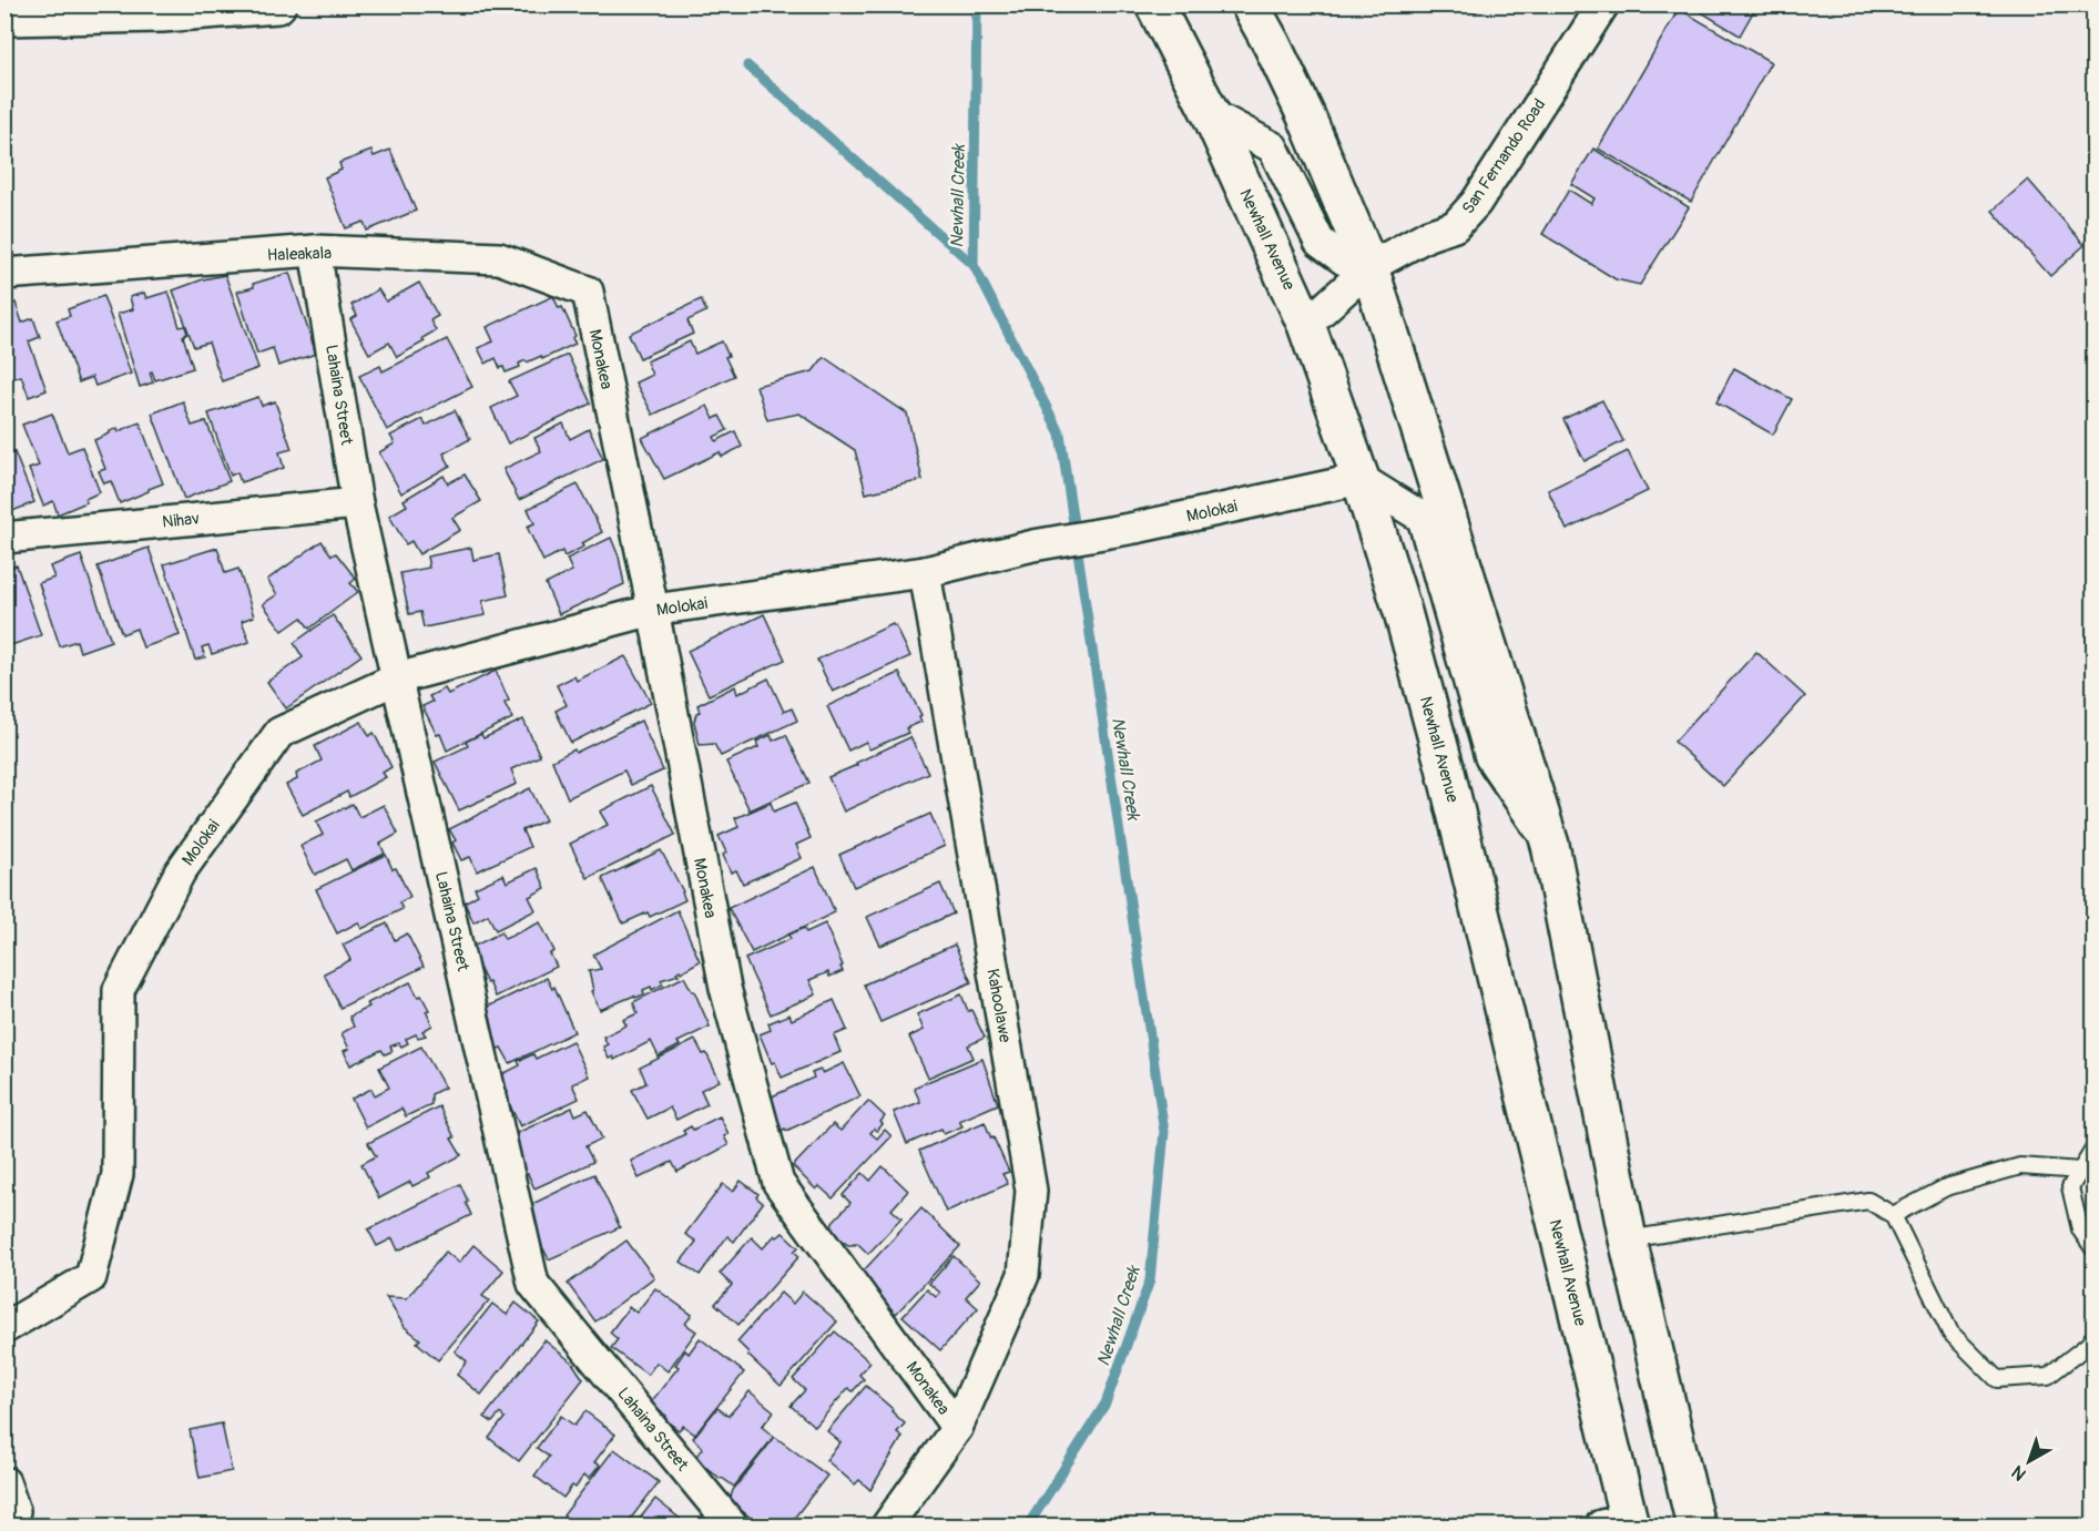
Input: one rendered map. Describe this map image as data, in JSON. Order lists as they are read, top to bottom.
{
  "streets": {
    "main road": ["Newhall Avenue"],
    "street": [
      "San Fernando Road",
      "Haleakala",
      "Monakea",
      "Lahaina Street",
      "Molokai",
      "Nihav",
      "Kahoolawe"
    ]
  },
  "crossings": [
    ["San Fernando Road", "Newhall Avenue"],
    ["Newhall Avenue", "Molokai"],
    ["Haleakala", "Monakea"],
    ["Haleakala", "Lahaina Street"],
    ["Monakea", "Molokai"],
    ["Monakea", "Kahoolawe"],
    ["Lahaina Street", "Molokai"],
    ["Lahaina Street", "Nihav"],
    ["Molokai", "Kahoolawe"]
  ],
  "water": ["Newhall Creek"],
  "north": "bottom left"
}
